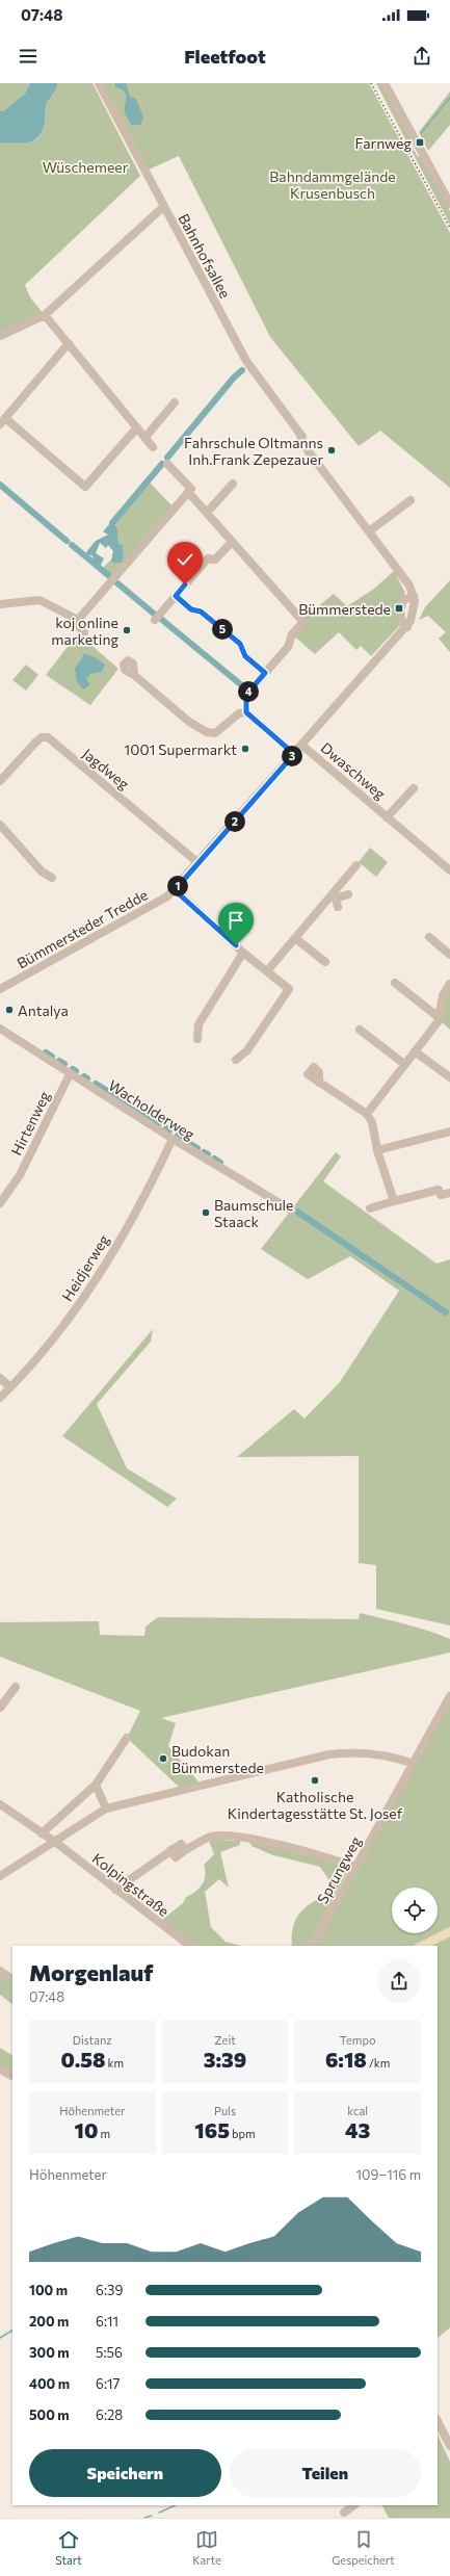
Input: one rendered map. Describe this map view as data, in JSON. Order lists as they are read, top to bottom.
{
  "streets": {
    "street": [
      "Bahnhofsallee",
      "Jagdweg",
      "Dwaschweg",
      "Bümmersteder Tredde",
      "Wacholderweg",
      "Hirtenweg",
      "Heidjerweg",
      "Sprungweg",
      "Kolpingstraße"
    ]
  },
  "crossings": [
    ["Bahnhofsallee", "Bümmersteder Tredde"],
    ["Jagdweg", "Bümmersteder Tredde"],
    ["Dwaschweg", "Bümmersteder Tredde"],
    ["Wacholderweg", "Hirtenweg"],
    ["Wacholderweg", "Heidjerweg"]
  ],
  "parks": ["Wüschemeer", "Bahndammgelände Krusenbusch"],
  "places": {
    "transit": ["Farnweg", "Bümmerstede"],
    "other": [
      "Fahrschule Oltmanns Inh.Frank Zepezauer",
      "koj online marketing",
      "1001 Supermarkt",
      "Antalya",
      "Baumschule Staack",
      "Budokan Bümmerstede",
      "Katholische Kindertagesstätte St. Josef"
    ]
  },
  "page": {
    "status": "07:48",
    "header": "Fleetfoot",
    "pins": [
      "5",
      "4",
      "3",
      "2",
      "1"
    ],
    "heading": ["Morgenlauf", "07:48"],
    "stats": [
      ["Distanz", "0.58 km"],
      ["Zeit", "3:39"],
      ["Tempo", "6:18 /km"],
      ["Höhenmeter", "10 m"],
      ["Puls", "165 bpm"],
      ["kcal", "43"]
    ],
    "chart": ["Höhenmeter", "109–116 m"],
    "list": [
      {
        "name": "100 m",
        "note": "6:39"
      },
      {
        "name": "200 m",
        "note": "6:11"
      },
      {
        "name": "300 m",
        "note": "5:56"
      },
      {
        "name": "400 m",
        "note": "6:17"
      },
      {
        "name": "500 m",
        "note": "6:28"
      }
    ],
    "buttons": ["Speichern", "Teilen"],
    "tabs": ["Start", "Karte", "Gespeichert"]
  }
}
